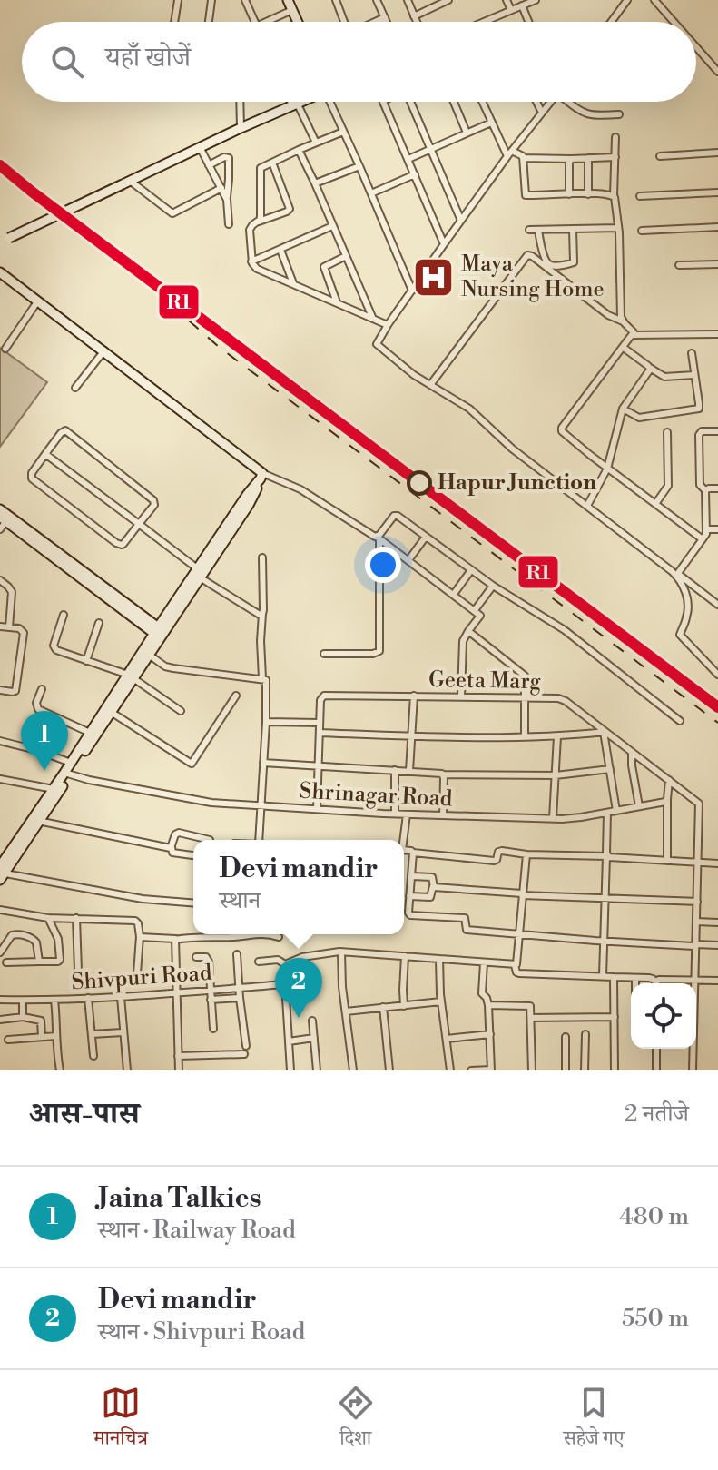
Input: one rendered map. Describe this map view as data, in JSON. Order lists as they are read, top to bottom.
{
  "streets": {
    "street": ["Geeta Marg", "Shrinagar Road", "Shivpuri Road"]
  },
  "places": {
    "hospital": ["Maya Nursing Home"],
    "other": ["Hapur Junction"]
  },
  "lines": ["transit line R1"],
  "page": {
    "search": "यहाँ खोजें",
    "pins": ["1", "2"],
    "popup": ["Devi mandir", "स्थान"],
    "heading": ["आस-पास", "2 नतीजे"],
    "list": [
      {
        "mark": "1",
        "name": "Jaina Talkies",
        "note": "स्थान · Railway Road",
        "value": "480 m"
      },
      {
        "mark": "2",
        "name": "Devi mandir",
        "note": "स्थान · Shivpuri Road",
        "value": "550 m"
      }
    ],
    "nav": ["मानचित्र", "दिशा", "सहेजे गए"]
  }
}
